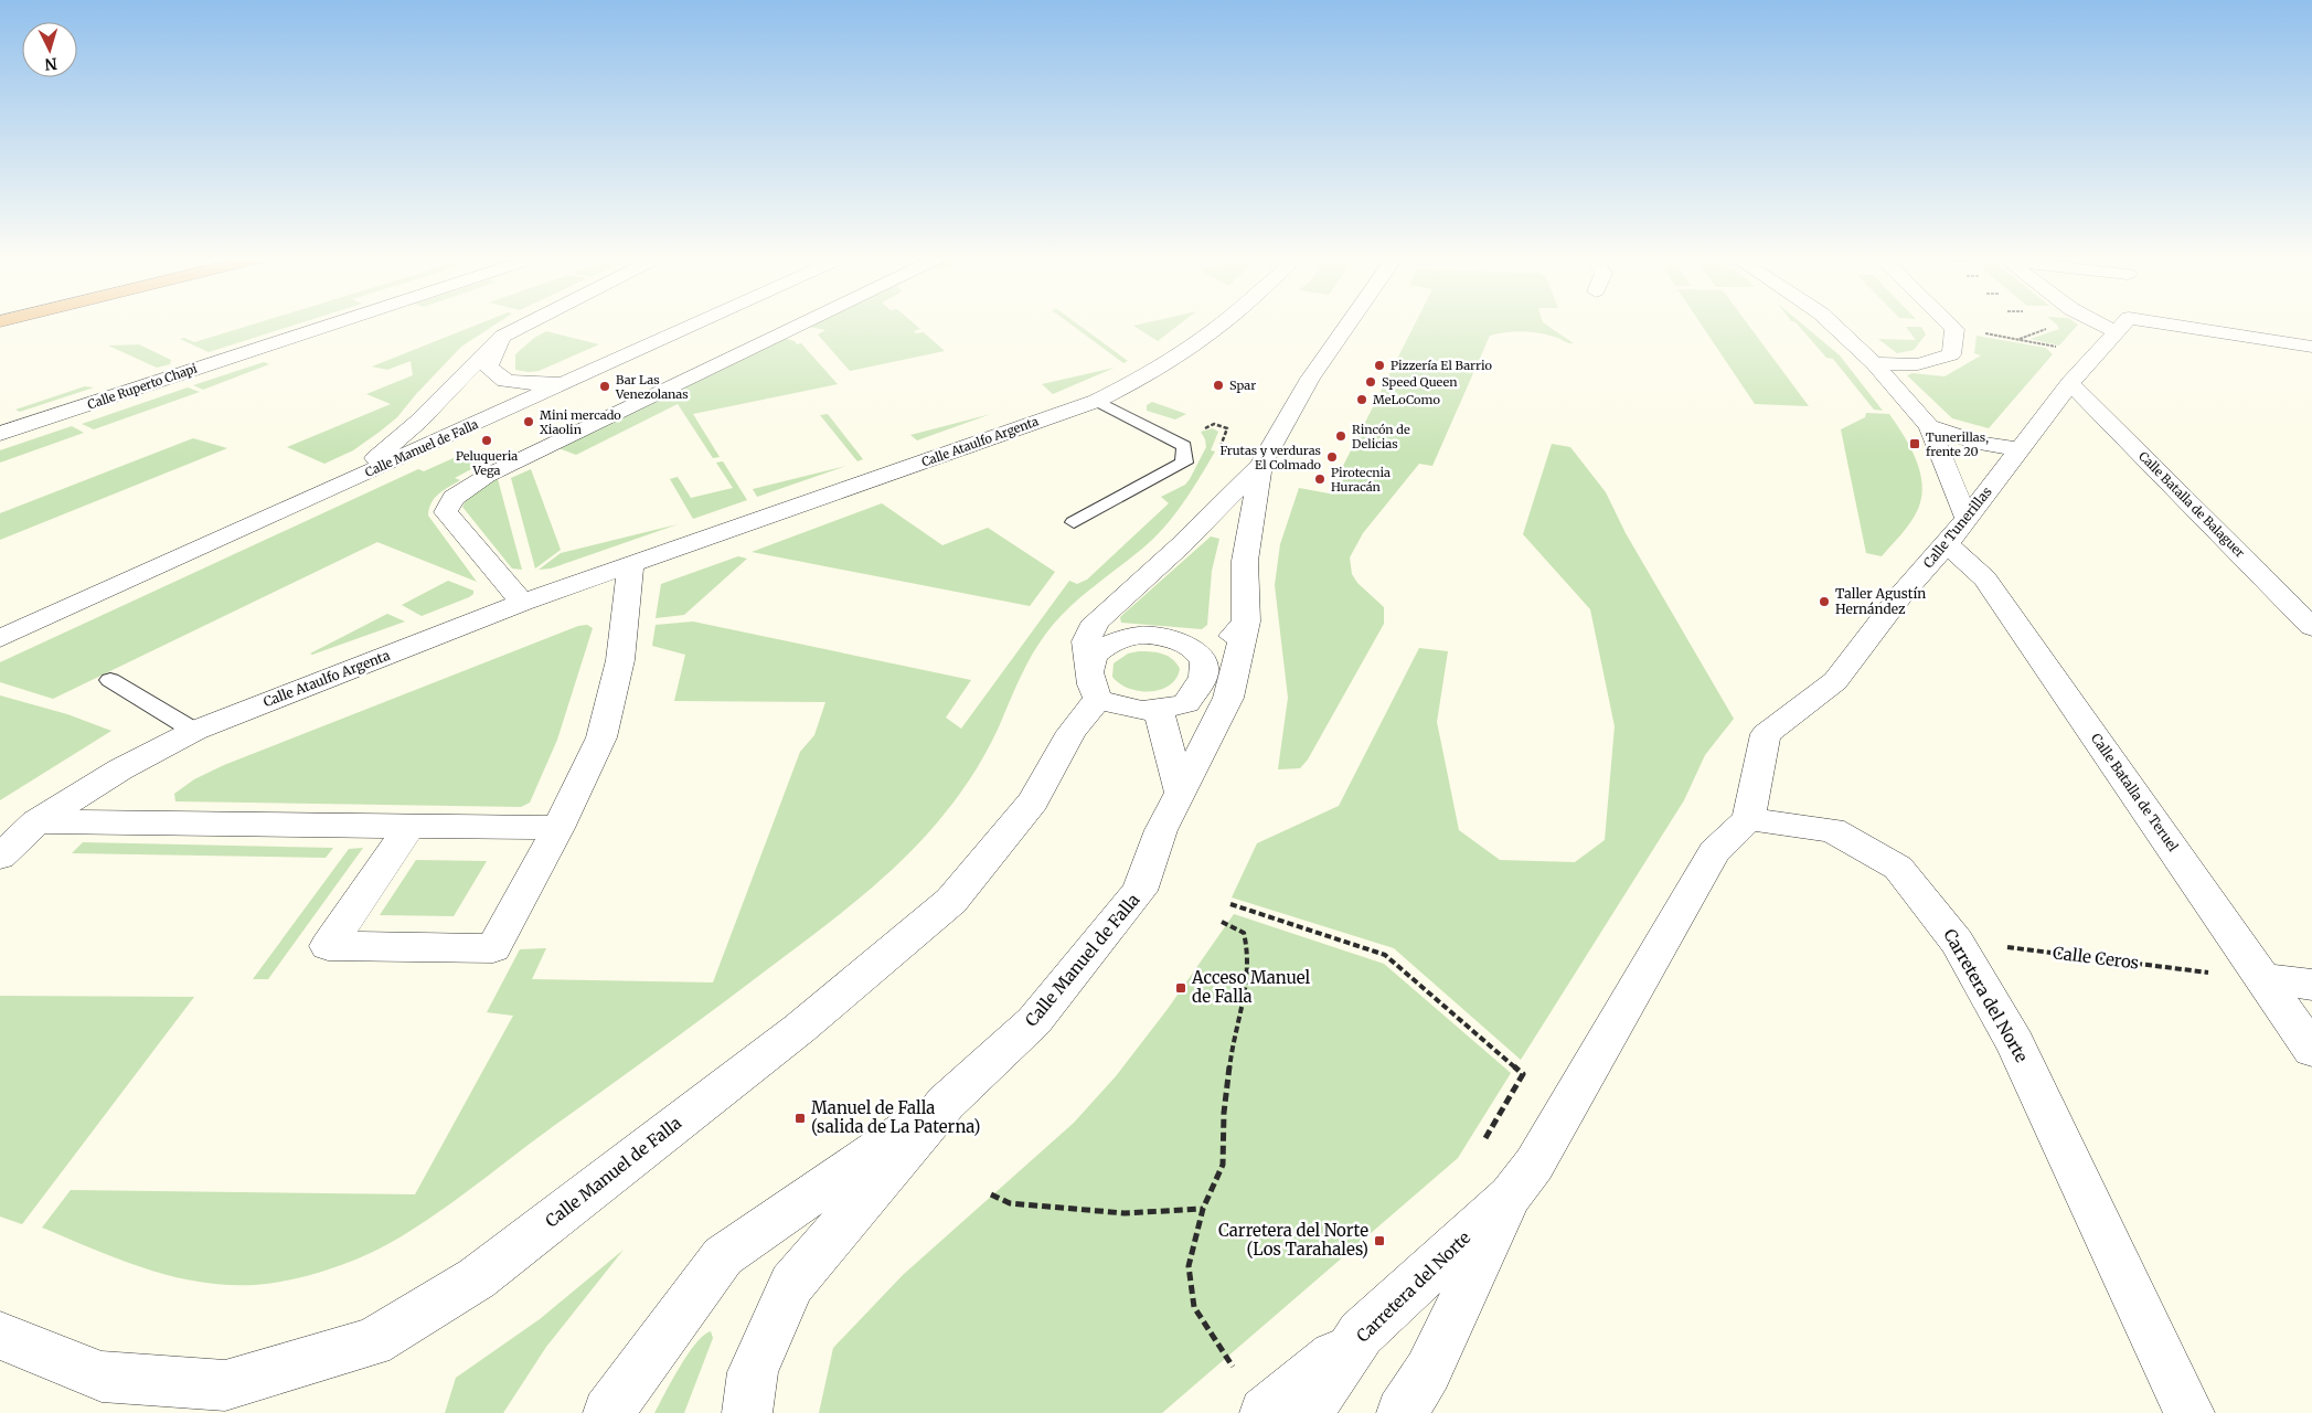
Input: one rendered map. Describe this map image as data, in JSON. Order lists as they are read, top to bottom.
{
  "streets": {
    "street": [
      "Calle Ruperto Chapi",
      "Calle Ataulfo Argenta",
      "Calle Manuel de Falla",
      "Calle Batalla de Balaguer",
      "Calle Tunerillas",
      "Calle Batalla de Teruel",
      "Carretera del Norte"
    ],
    "path": ["Calle Ceros"]
  },
  "crossings": [
    ["Calle Batalla de Balaguer", "Calle Tunerillas"],
    ["Calle Tunerillas", "Calle Batalla de Teruel"],
    ["Calle Tunerillas", "Carretera del Norte"],
    ["Calle Ceros", "Carretera del Norte"]
  ],
  "places": {
    "other": [
      "Pizzería El Barrio",
      "Speed Queen",
      "Spar",
      "Bar Las Venezolanas",
      "MeLoComo",
      "Mini mercado Xiaolin",
      "Rincón de Delicias",
      "Peluqueria Vega",
      "Frutas y verduras El Colmado",
      "Pirotecnia Huracán",
      "Taller Agustín Hernández"
    ],
    "transit": [
      "Tunerillas, frente 20",
      "Acceso Manuel de Falla",
      "Manuel de Falla (salida de La Paterna)",
      "Carretera del Norte (Los Tarahales)"
    ]
  },
  "north": "bottom"
}
